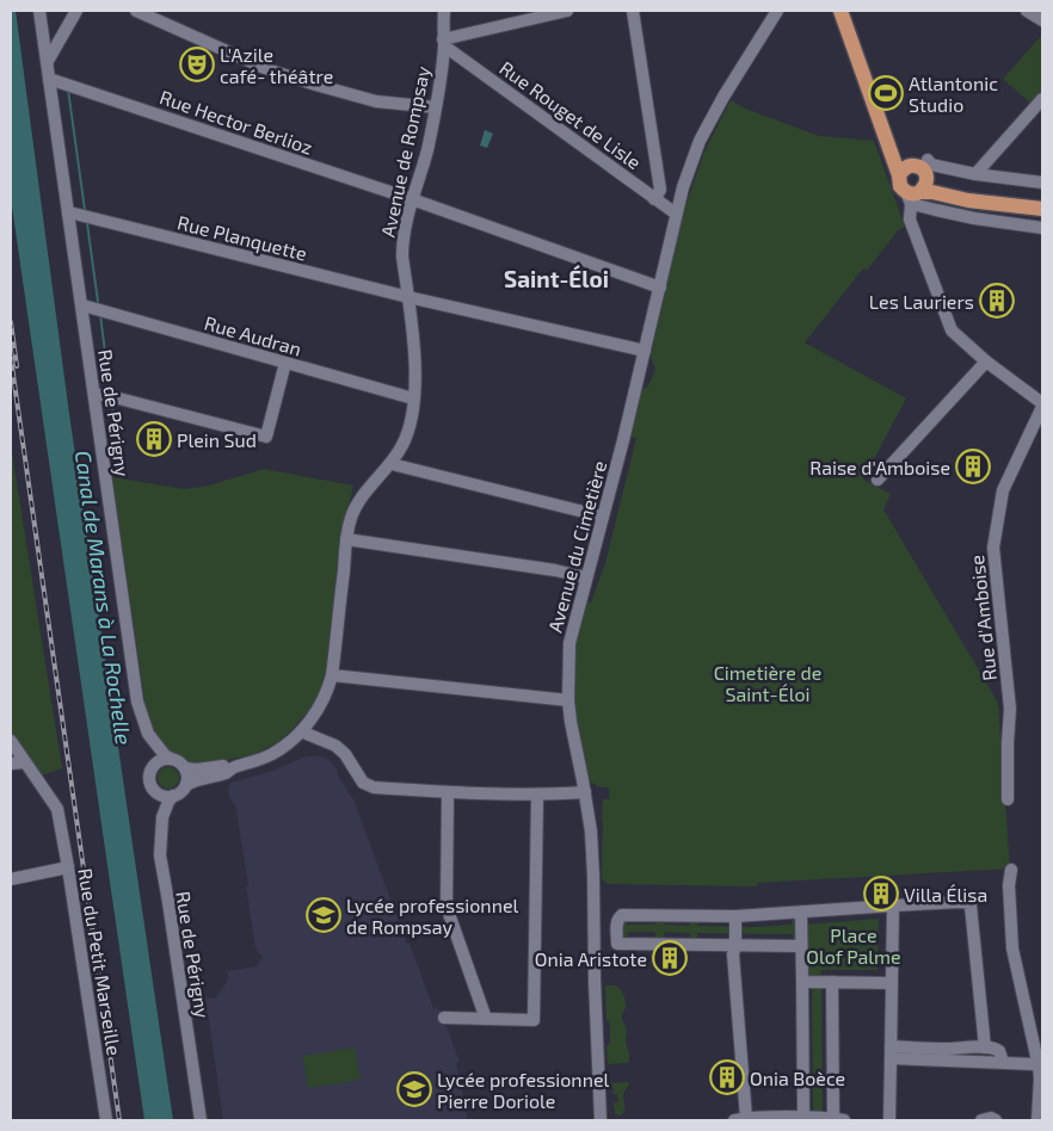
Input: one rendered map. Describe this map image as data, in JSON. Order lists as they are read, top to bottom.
{
  "streets": {
    "street": [
      "Rue Rouget de Lisle",
      "Rue Hector Berlioz",
      "Avenue de Rompsay",
      "Rue Planquette",
      "Rue Audran",
      "Rue de Périgny",
      "Avenue du Cimetière",
      "Rue d'Amboise",
      "Rue du Petit Marseille"
    ]
  },
  "crossings": [
    ["Rue Rouget de Lisle", "Avenue de Rompsay"],
    ["Rue Rouget de Lisle", "Avenue du Cimetière"],
    ["Rue Hector Berlioz", "Avenue de Rompsay"],
    ["Rue Hector Berlioz", "Rue de Périgny"],
    ["Rue Hector Berlioz", "Avenue du Cimetière"],
    ["Avenue de Rompsay", "Rue Planquette"],
    ["Avenue de Rompsay", "Rue Audran"],
    ["Avenue de Rompsay", "Rue de Périgny"],
    ["Rue Planquette", "Rue de Périgny"],
    ["Rue Planquette", "Avenue du Cimetière"],
    ["Rue Audran", "Rue de Périgny"]
  ],
  "districts": ["Saint-Éloi"],
  "water": ["Canal de Marans à La Rochelle"],
  "parks": ["Cimetière de Saint-Éloi", "Place Olof Palme"],
  "places": {
    "theatre": ["L'Azile café- théâtre"],
    "sports": ["Atlantonic Studio"],
    "building": [
      "Les Lauriers",
      "Plein Sud",
      "Raise d'Amboise",
      "Villa Élisa",
      "Onia Aristote",
      "Onia Boèce"
    ],
    "school or university": ["Lycée professionnel de Rompsay", "Lycée professionnel Pierre Doriole"]
  }
}
